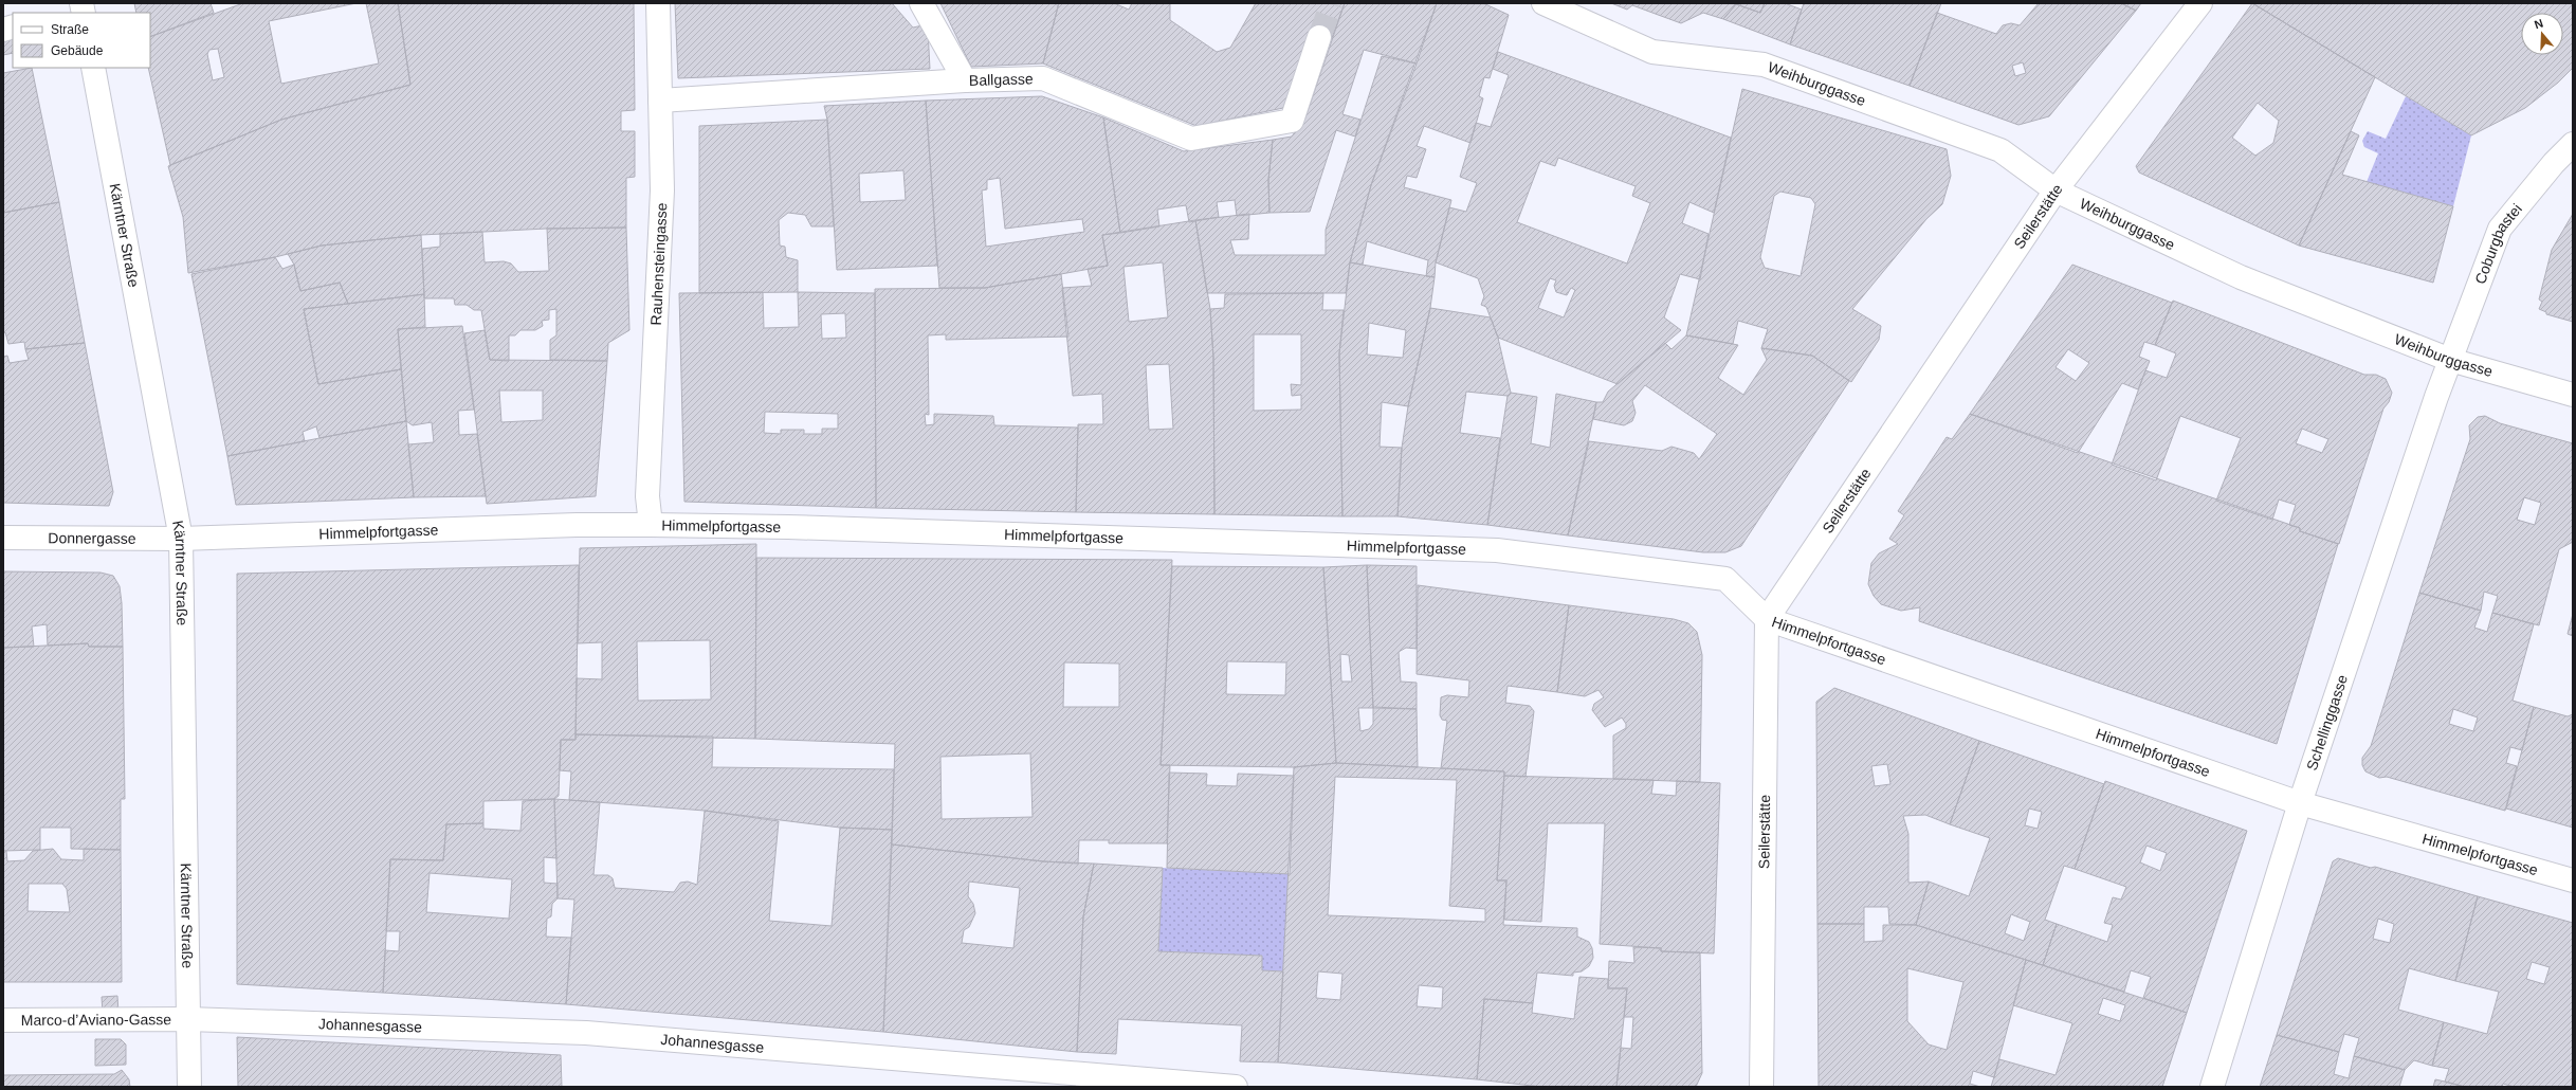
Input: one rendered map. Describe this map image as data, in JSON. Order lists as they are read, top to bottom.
{
  "streets": {
    "street": [
      "Ballgasse",
      "Weihburggasse",
      "Seilerstätte",
      "Kärntner Straße",
      "Coburgbastei",
      "Rauhensteingasse",
      "Himmelpfortgasse",
      "Donnergasse",
      "Schellinggasse",
      "Marco-d’Aviano-Gasse",
      "Johannesgasse"
    ]
  },
  "crossings": [
    ["Ballgasse", "Rauhensteingasse"],
    ["Weihburggasse", "Seilerstätte"],
    ["Weihburggasse", "Coburgbastei"],
    ["Weihburggasse", "Schellinggasse"],
    ["Seilerstätte", "Himmelpfortgasse"],
    ["Kärntner Straße", "Himmelpfortgasse"],
    ["Kärntner Straße", "Donnergasse"],
    ["Kärntner Straße", "Marco-d’Aviano-Gasse"],
    ["Kärntner Straße", "Johannesgasse"],
    ["Coburgbastei", "Schellinggasse"],
    ["Rauhensteingasse", "Himmelpfortgasse"],
    ["Himmelpfortgasse", "Donnergasse"],
    ["Himmelpfortgasse", "Schellinggasse"],
    ["Marco-d’Aviano-Gasse", "Johannesgasse"]
  ],
  "legend": ["Straße", "Gebäude"],
  "north": "top"
}
